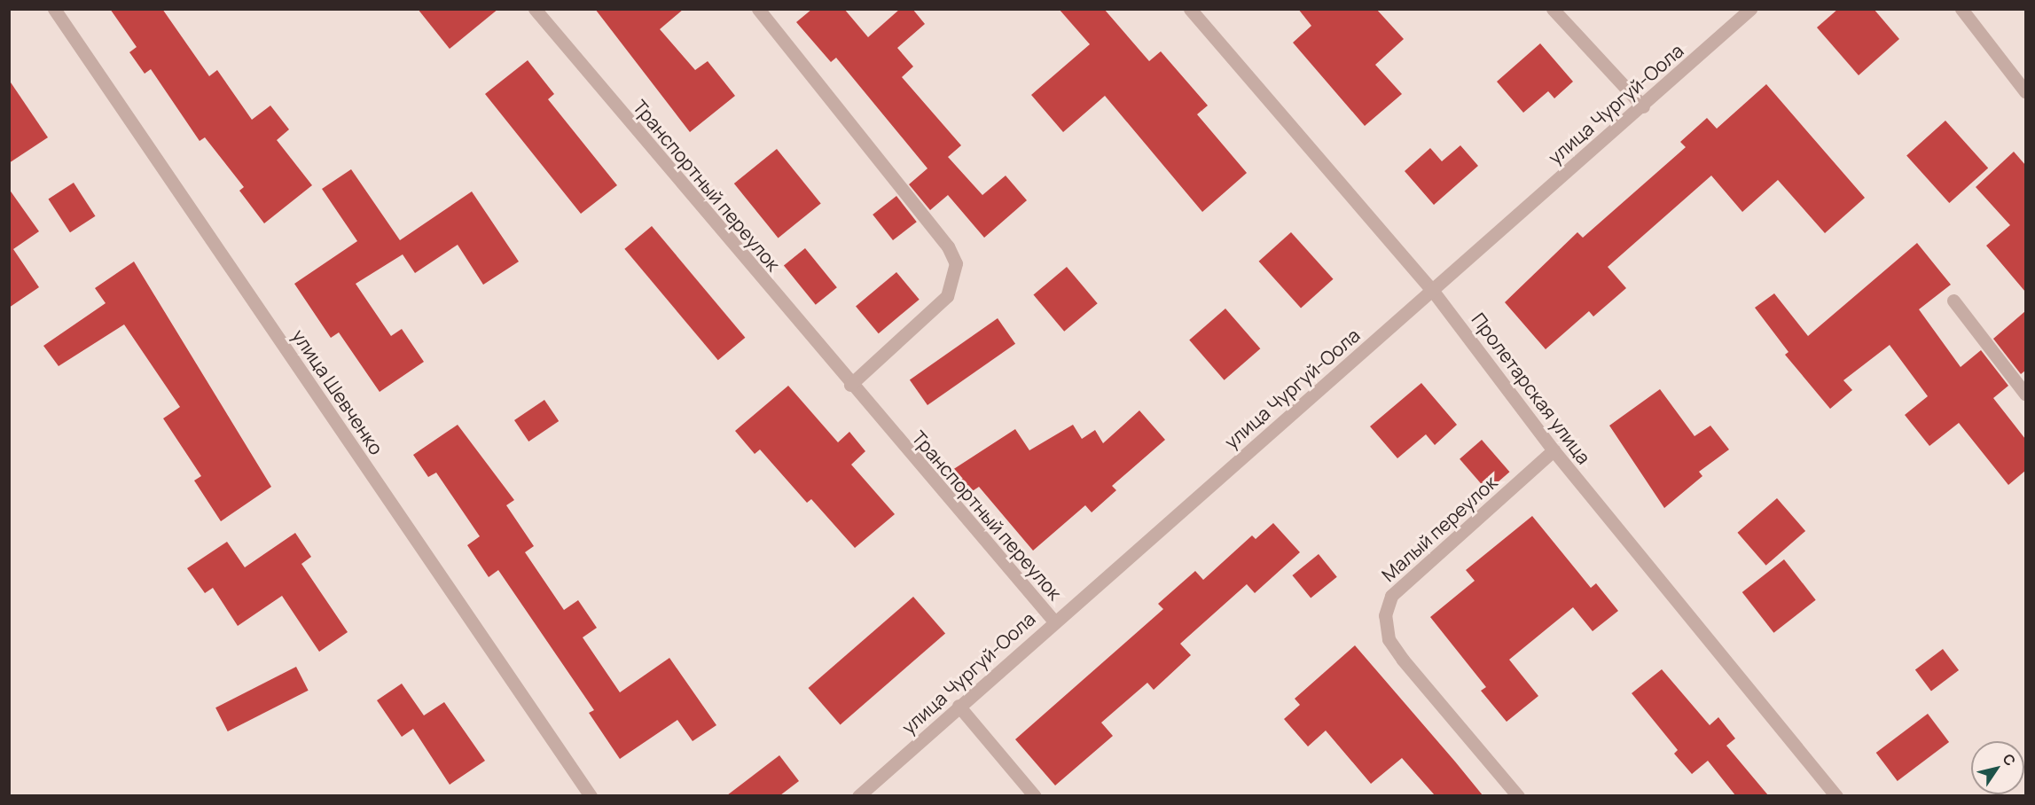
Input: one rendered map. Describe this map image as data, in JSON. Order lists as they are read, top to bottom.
{
  "streets": {
    "street": [
      "улица Чургуй-Оола",
      "Транспортный переулок",
      "Пролетарская улица",
      "улица Шевченко",
      "Малый переулок"
    ]
  },
  "crossings": [
    ["улица Чургуй-Оола", "Транспортный переулок"],
    ["улица Чургуй-Оола", "Пролетарская улица"],
    ["Пролетарская улица", "Малый переулок"]
  ],
  "north": "top right"
}
